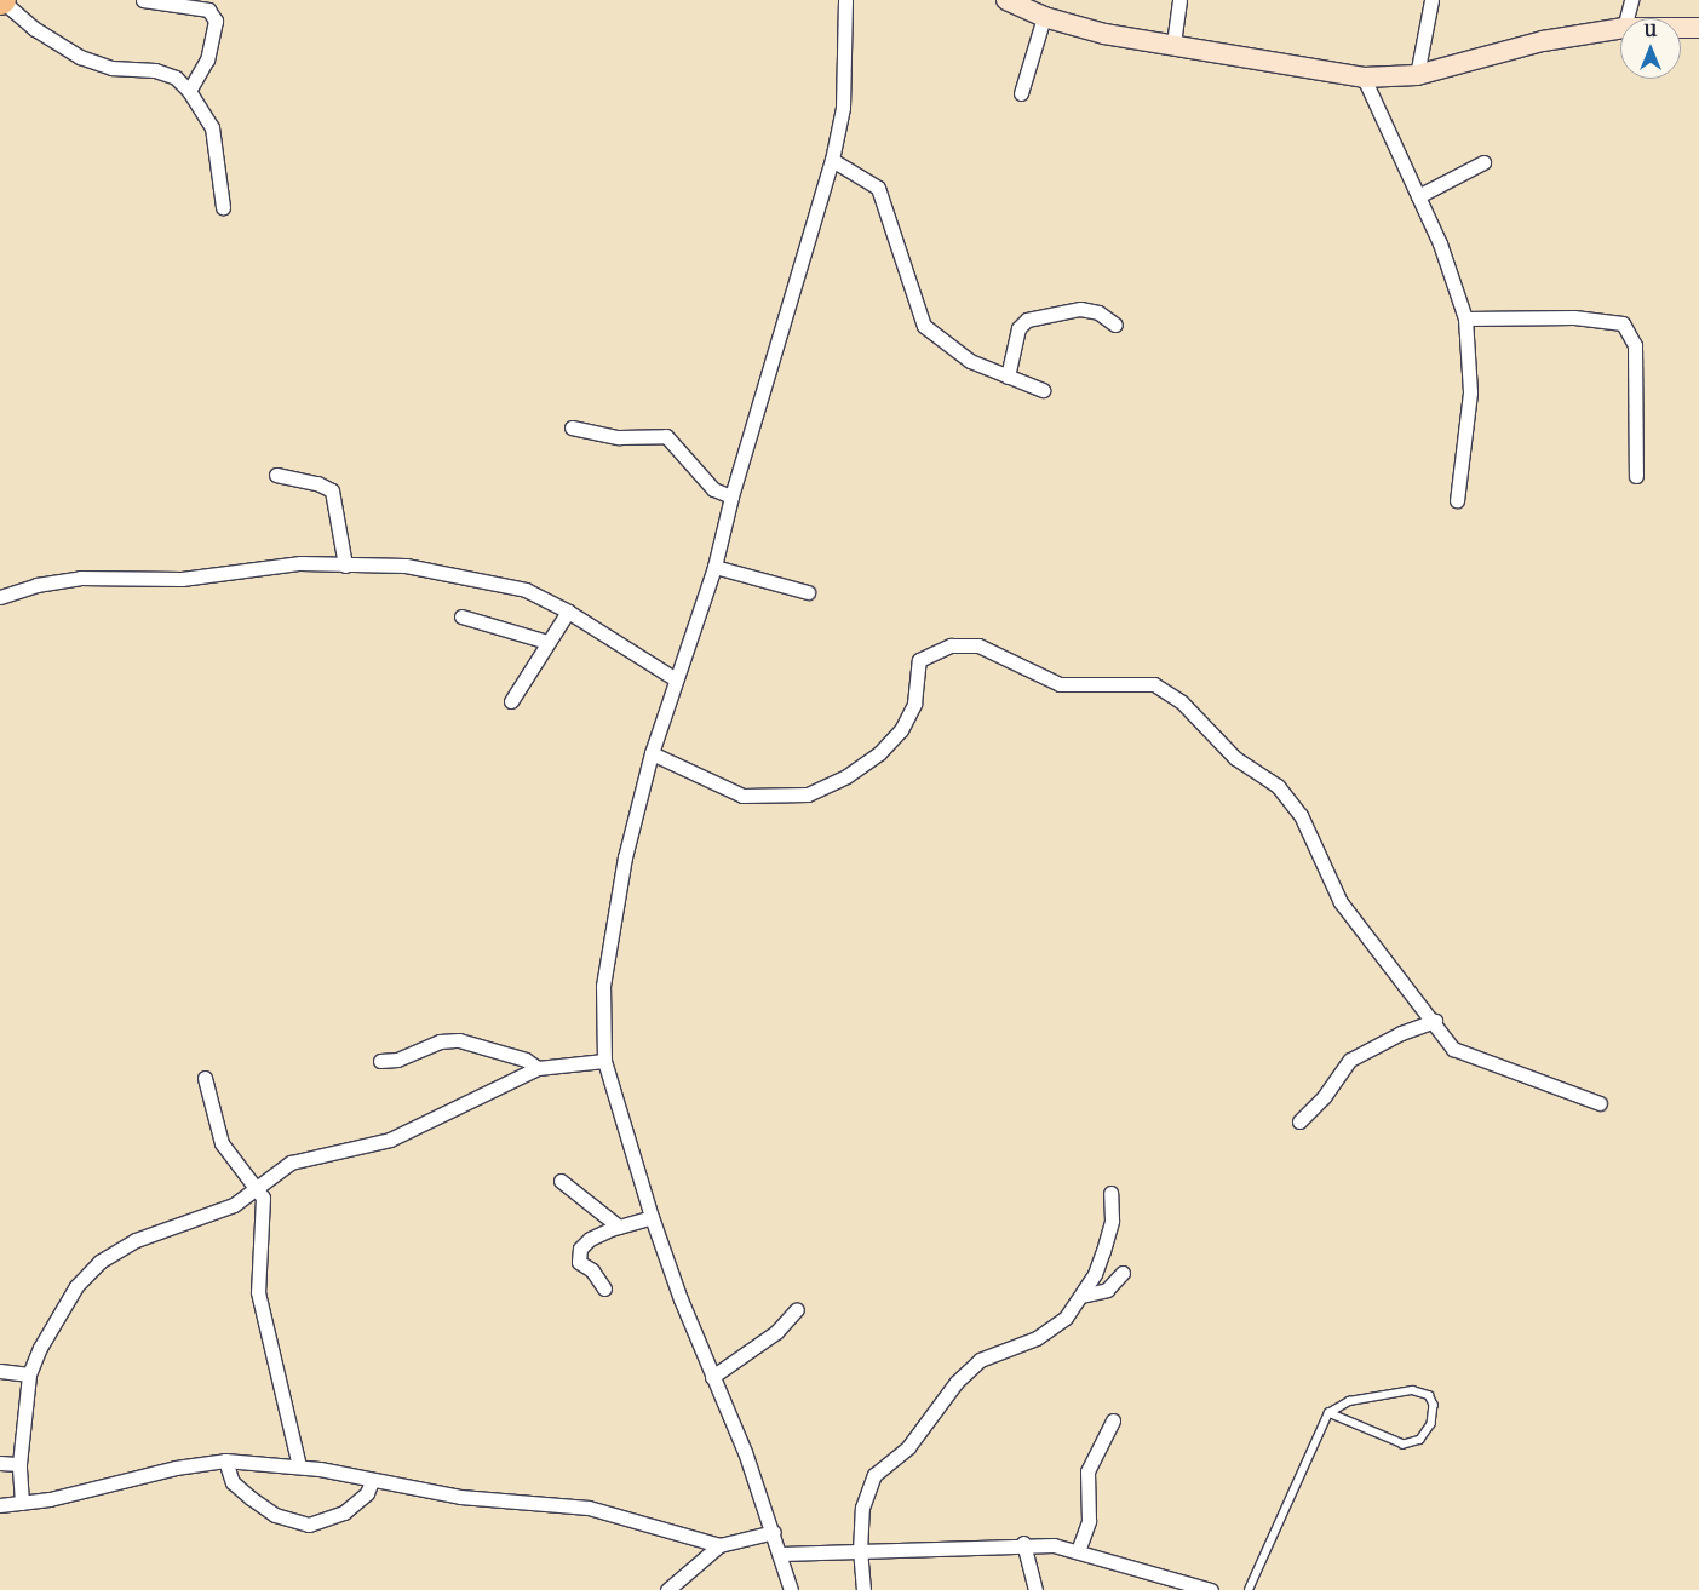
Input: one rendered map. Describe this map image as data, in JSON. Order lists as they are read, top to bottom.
{
  "north": "top"
}
